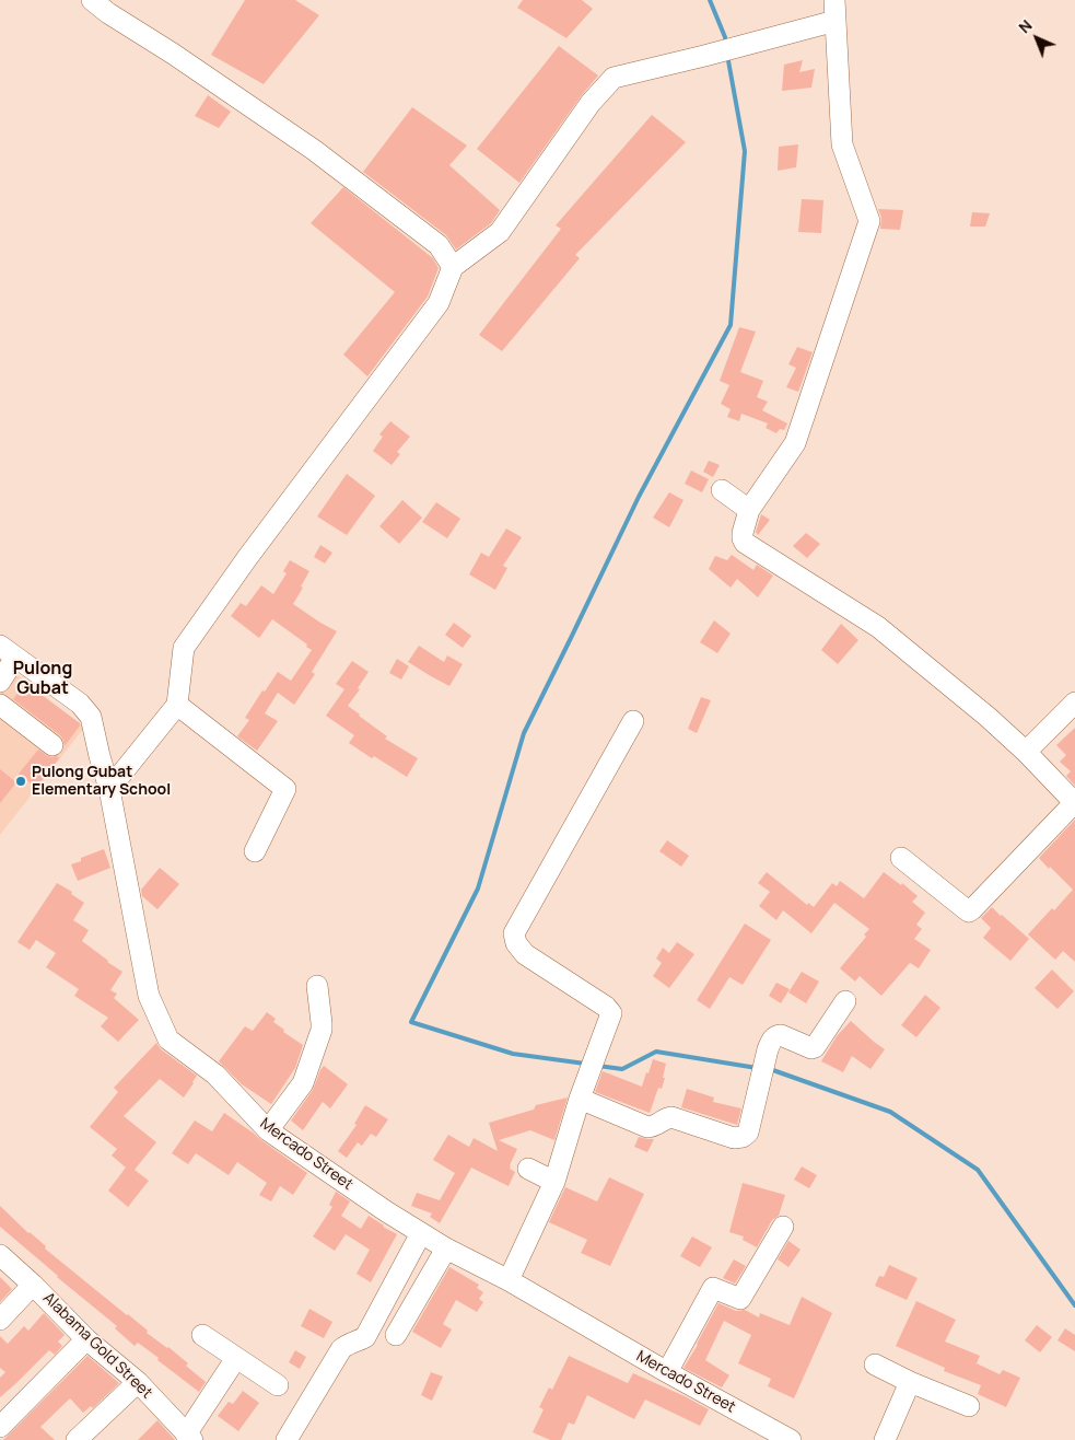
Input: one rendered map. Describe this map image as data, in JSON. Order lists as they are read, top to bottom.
{
  "streets": {
    "street": ["Mercado Street", "Alabama Gold Street"]
  },
  "districts": ["Pulong Gubat"],
  "places": ["Pulong Gubat Elementary School"],
  "north": "top left"
}
